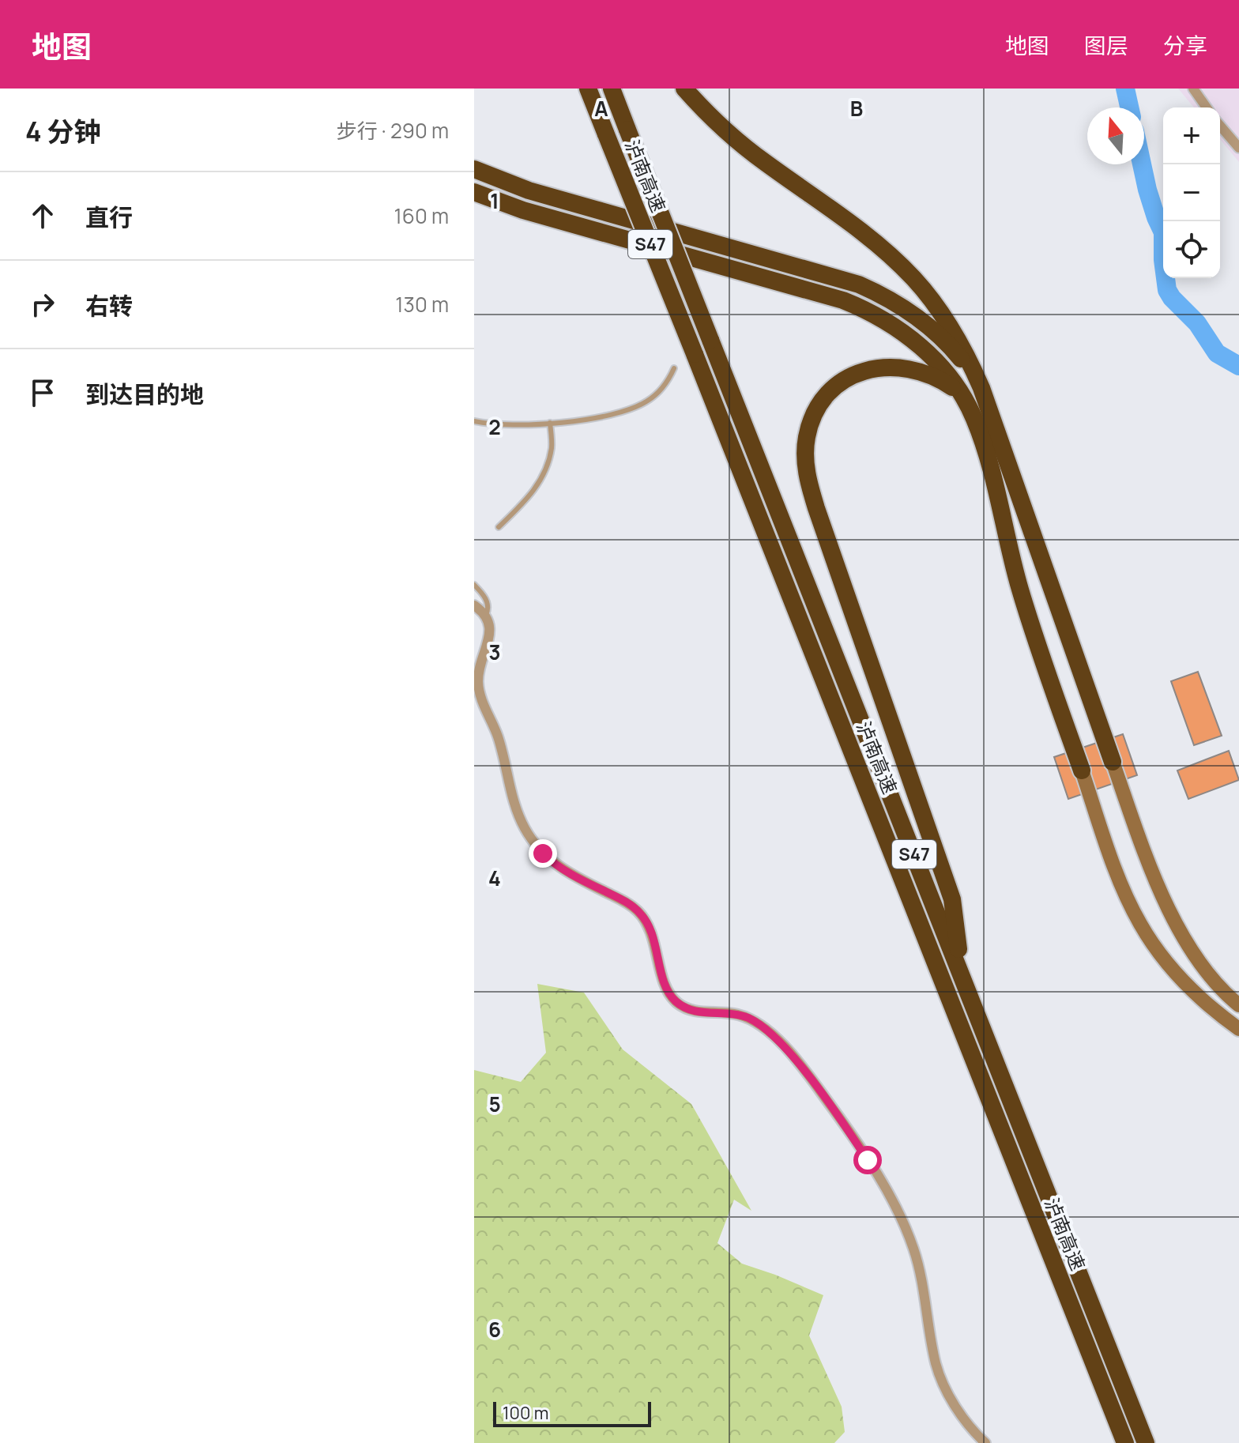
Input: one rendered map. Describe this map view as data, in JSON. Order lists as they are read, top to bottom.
{
  "streets": {
    "highway": ["泸南高速", "S47"]
  },
  "scale_bar": "100 m",
  "north": "top",
  "page": {
    "header": "地图",
    "nav": ["地图", "图层", "分享"],
    "heading": ["4 分钟", "步行 · 290 m"],
    "map_buttons": ["+", "−"],
    "list": [
      ["直行", "160 m"],
      ["右转", "130 m"],
      "到达目的地"
    ],
    "scale": "100 m"
  },
  "grid": {
    "columns": ["A", "B"],
    "rows": [
      "1",
      "2",
      "3",
      "4",
      "5",
      "6"
    ]
  }
}
